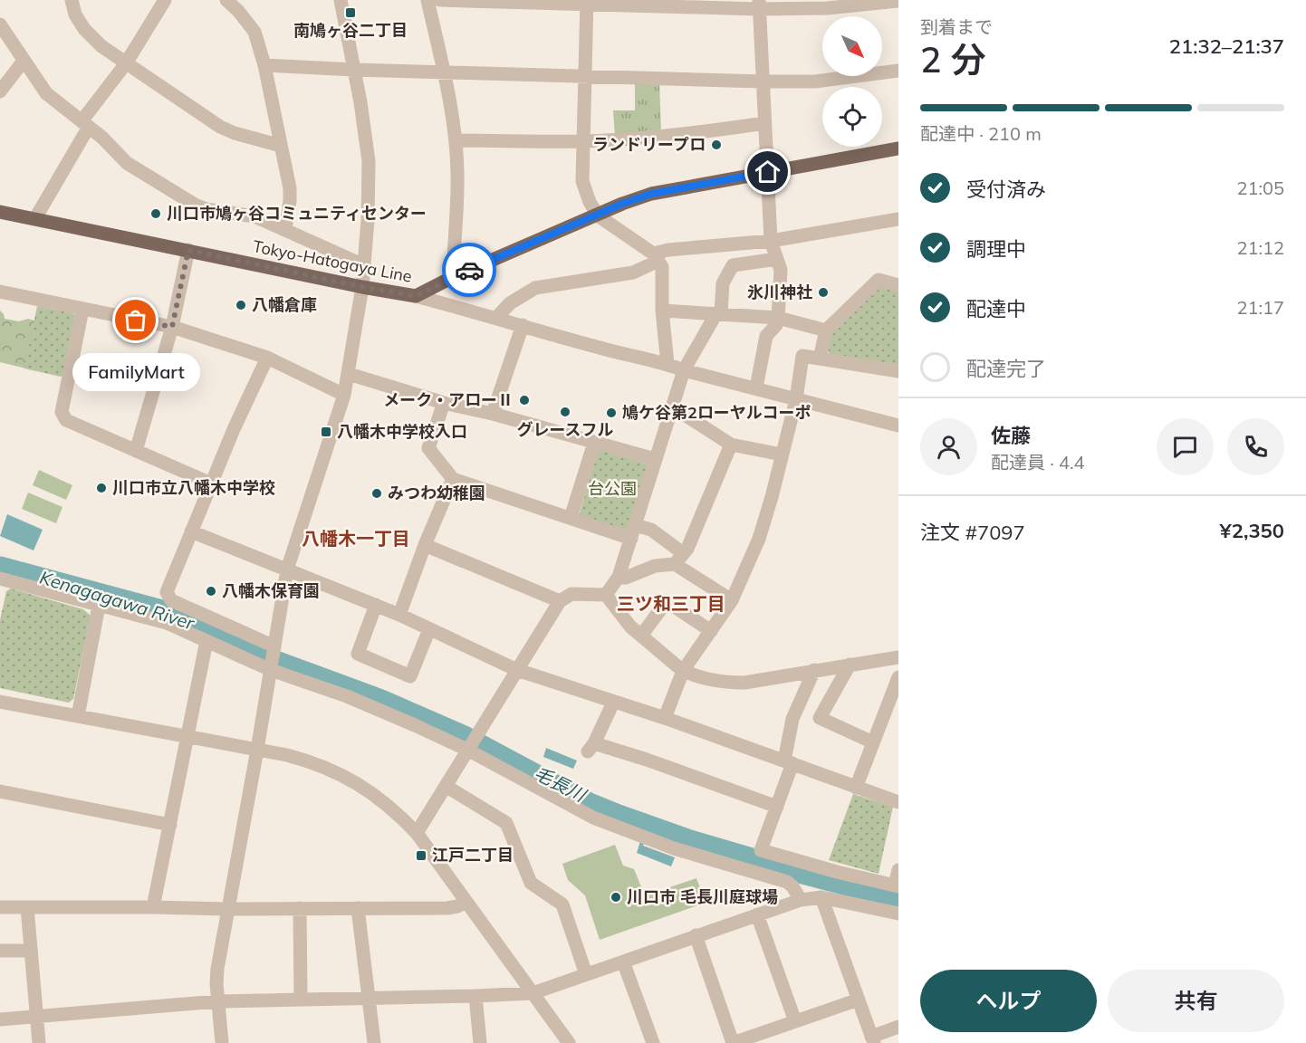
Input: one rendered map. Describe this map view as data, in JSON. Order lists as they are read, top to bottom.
{
  "streets": {
    "main road": ["Tokyo-Hatogaya Line"]
  },
  "districts": ["八幡木一丁目", "三ツ和三丁目"],
  "water": ["Kenagagawa River", "毛長川"],
  "parks": ["台公園"],
  "places": {
    "transit": ["南鳩ヶ谷二丁目", "八幡木中学校入口", "江戸二丁目"],
    "other": [
      "ランドリープロ",
      "川口市鳩ヶ谷コミュニティセンター",
      "氷川神社",
      "八幡倉庫",
      "FamilyMart",
      "メーク・アローⅡ",
      "グレースフル",
      "鳩ケ谷第2ローヤルコーポ",
      "川口市立八幡木中学校",
      "みつわ幼稚園",
      "八幡木保育園",
      "川口市 毛長川庭球場"
    ]
  },
  "north": "bottom right",
  "page": {
    "heading": ["2 分", "到着まで", "21:32–21:37"],
    "panel": [
      "佐藤",
      "配達員 · 4.4",
      "注文 #7097",
      "¥2,350"
    ],
    "bar": "配達中 · 210 m",
    "list": [
      ["受付済み", "21:05"],
      ["調理中", "21:12"],
      ["配達中", "21:17"],
      "配達完了"
    ],
    "bubble": "FamilyMart",
    "buttons": ["ヘルプ", "共有"]
  }
}
